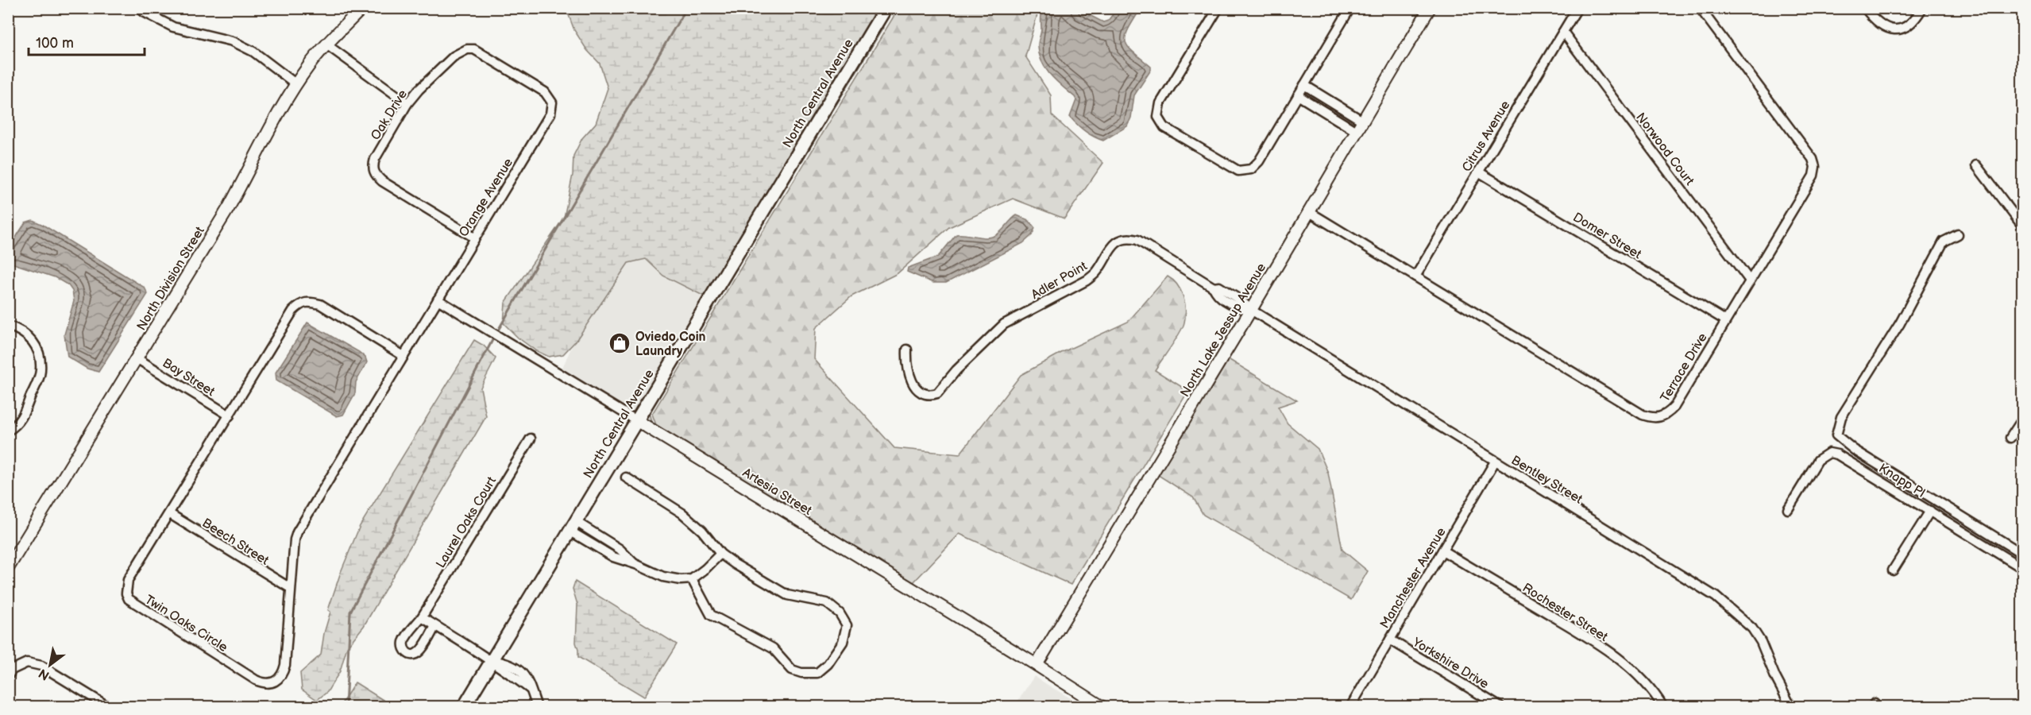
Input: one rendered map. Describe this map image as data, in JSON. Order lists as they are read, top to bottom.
{
  "streets": {
    "main road": ["North Central Avenue"],
    "street": [
      "Oak Drive",
      "Citrus Avenue",
      "Norwood Court",
      "Orange Avenue",
      "Domer Street",
      "North Division Street",
      "Adler Point",
      "North Lake Jessup Avenue",
      "Terrace Drive",
      "Bay Street",
      "Bentley Street",
      "Knapp Pl",
      "Artesia Street",
      "Laurel Oaks Court",
      "Beech Street",
      "Manchester Avenue",
      "Rochester Street",
      "Twin Oaks Circle",
      "Yorkshire Drive"
    ]
  },
  "crossings": [
    ["North Central Avenue", "Artesia Street"],
    ["Oak Drive", "Orange Avenue"],
    ["Citrus Avenue", "Norwood Court"],
    ["Citrus Avenue", "Domer Street"],
    ["Citrus Avenue", "Terrace Drive"],
    ["Norwood Court", "Terrace Drive"],
    ["Orange Avenue", "Artesia Street"],
    ["Orange Avenue", "Twin Oaks Circle"],
    ["Domer Street", "Terrace Drive"],
    ["North Division Street", "Bay Street"],
    ["Adler Point", "North Lake Jessup Avenue"],
    ["Adler Point", "Bentley Street"],
    ["North Lake Jessup Avenue", "Terrace Drive"],
    ["North Lake Jessup Avenue", "Bentley Street"],
    ["North Lake Jessup Avenue", "Artesia Street"],
    ["Bay Street", "Twin Oaks Circle"],
    ["Bentley Street", "Manchester Avenue"],
    ["Artesia Street", "Twin Oaks Circle"],
    ["Beech Street", "Twin Oaks Circle"],
    ["Manchester Avenue", "Rochester Street"],
    ["Manchester Avenue", "Yorkshire Drive"]
  ],
  "places": {
    "shop": ["Oviedo Coin Laundry"]
  },
  "scale_bar": "100 m",
  "north": "bottom left"
}
